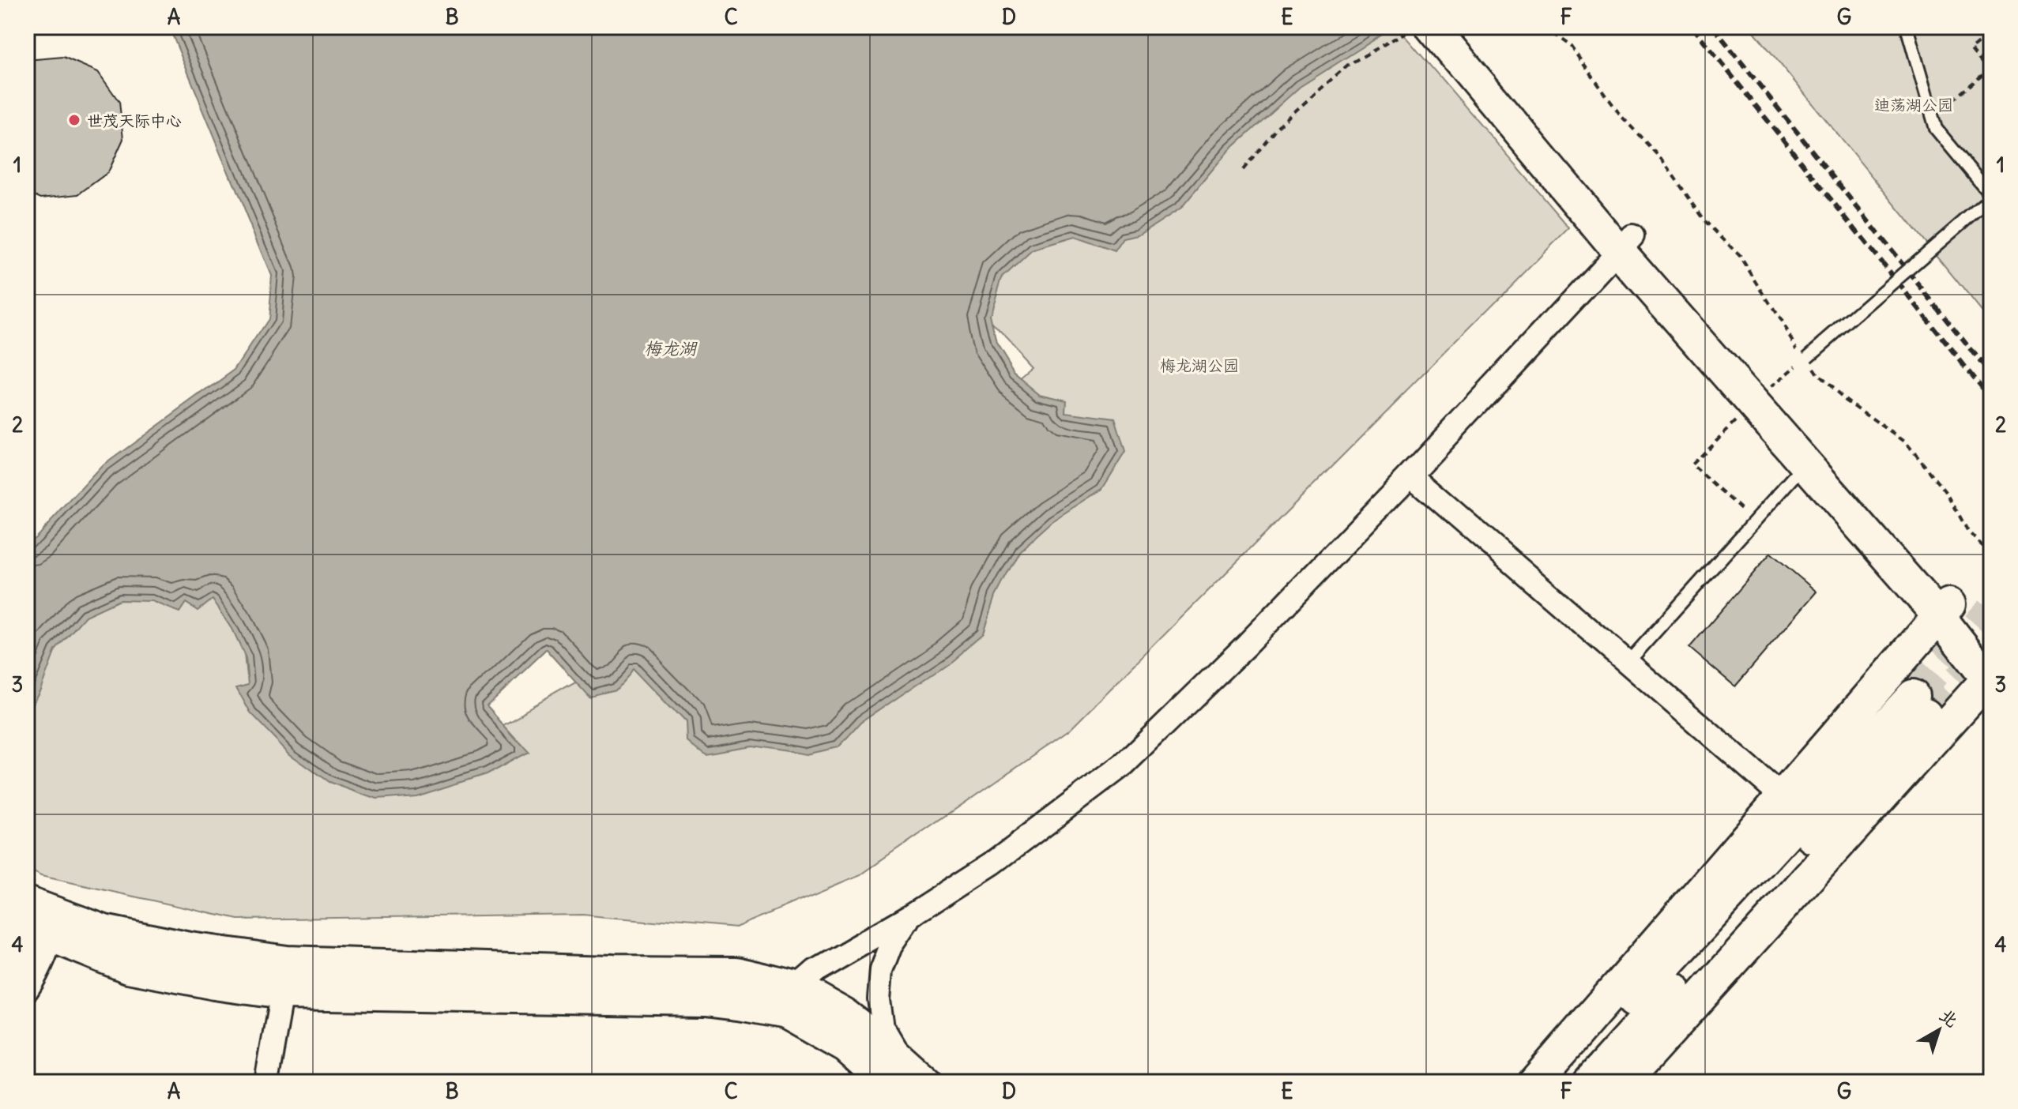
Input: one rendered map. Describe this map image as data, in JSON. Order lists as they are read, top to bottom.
{
  "water": ["梅龙湖"],
  "parks": ["迪荡湖公园", "梅龙湖公园"],
  "places": ["世茂天际中心"],
  "north": "top right",
  "grid": {
    "columns": [
      "A",
      "B",
      "C",
      "D",
      "E",
      "F",
      "G"
    ],
    "rows": [
      "1",
      "2",
      "3",
      "4"
    ]
  }
}
